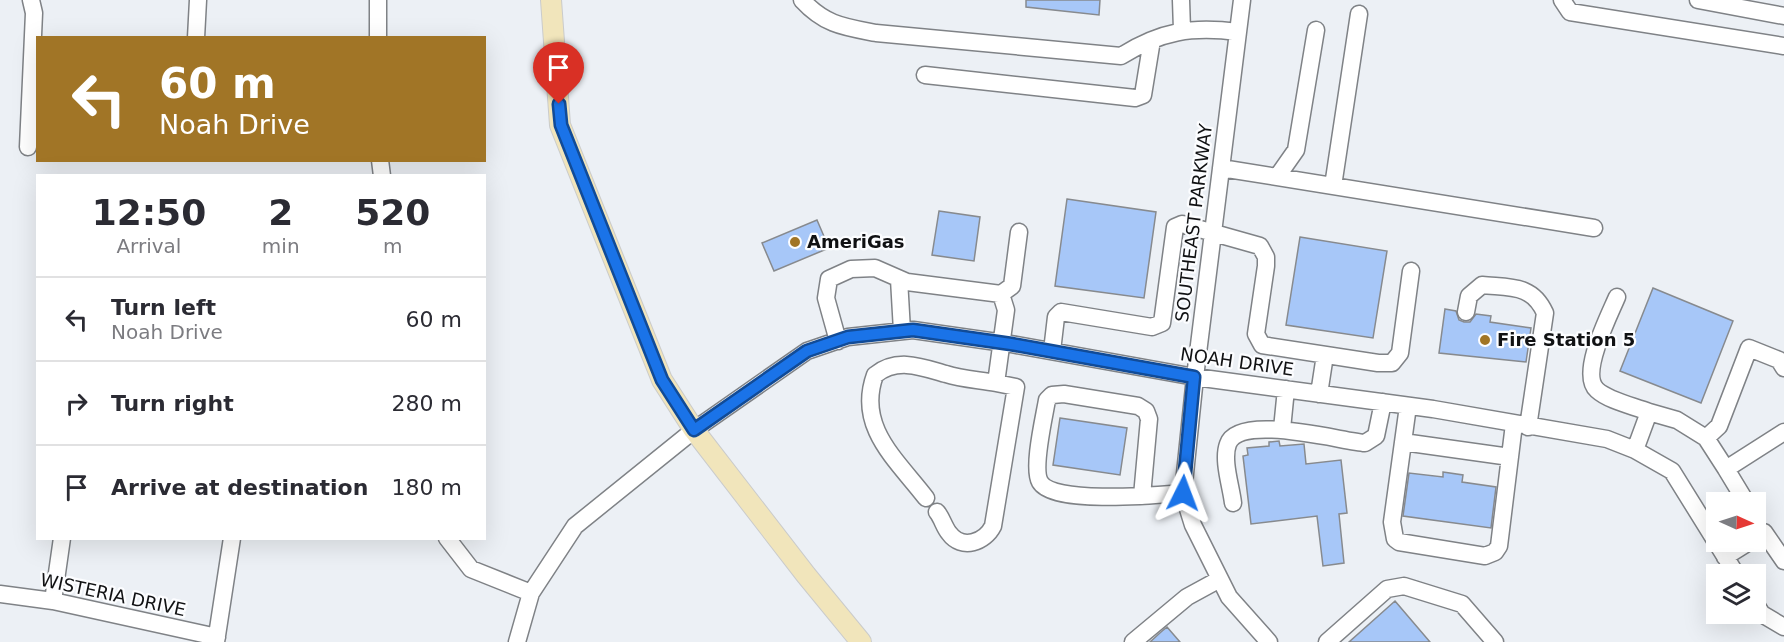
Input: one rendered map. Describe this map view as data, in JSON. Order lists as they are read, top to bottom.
{
  "streets": {
    "street": ["SOUTHEAST PARKWAY", "NOAH DRIVE", "WISTERIA DRIVE"]
  },
  "crossings": [
    ["SOUTHEAST PARKWAY", "NOAH DRIVE"]
  ],
  "places": ["AmeriGas", "Fire Station 5"],
  "north": "right",
  "page": {
    "turn": ["60 m", "Noah Drive"],
    "eta": [
      "12:50",
      "Arrival",
      "2",
      "min",
      "520",
      "m"
    ],
    "list": [
      {
        "name": "Turn left",
        "note": "Noah Drive",
        "value": "60 m"
      },
      {
        "name": "Turn right",
        "value": "280 m"
      },
      {
        "name": "Arrive at destination",
        "value": "180 m"
      }
    ]
  }
}
